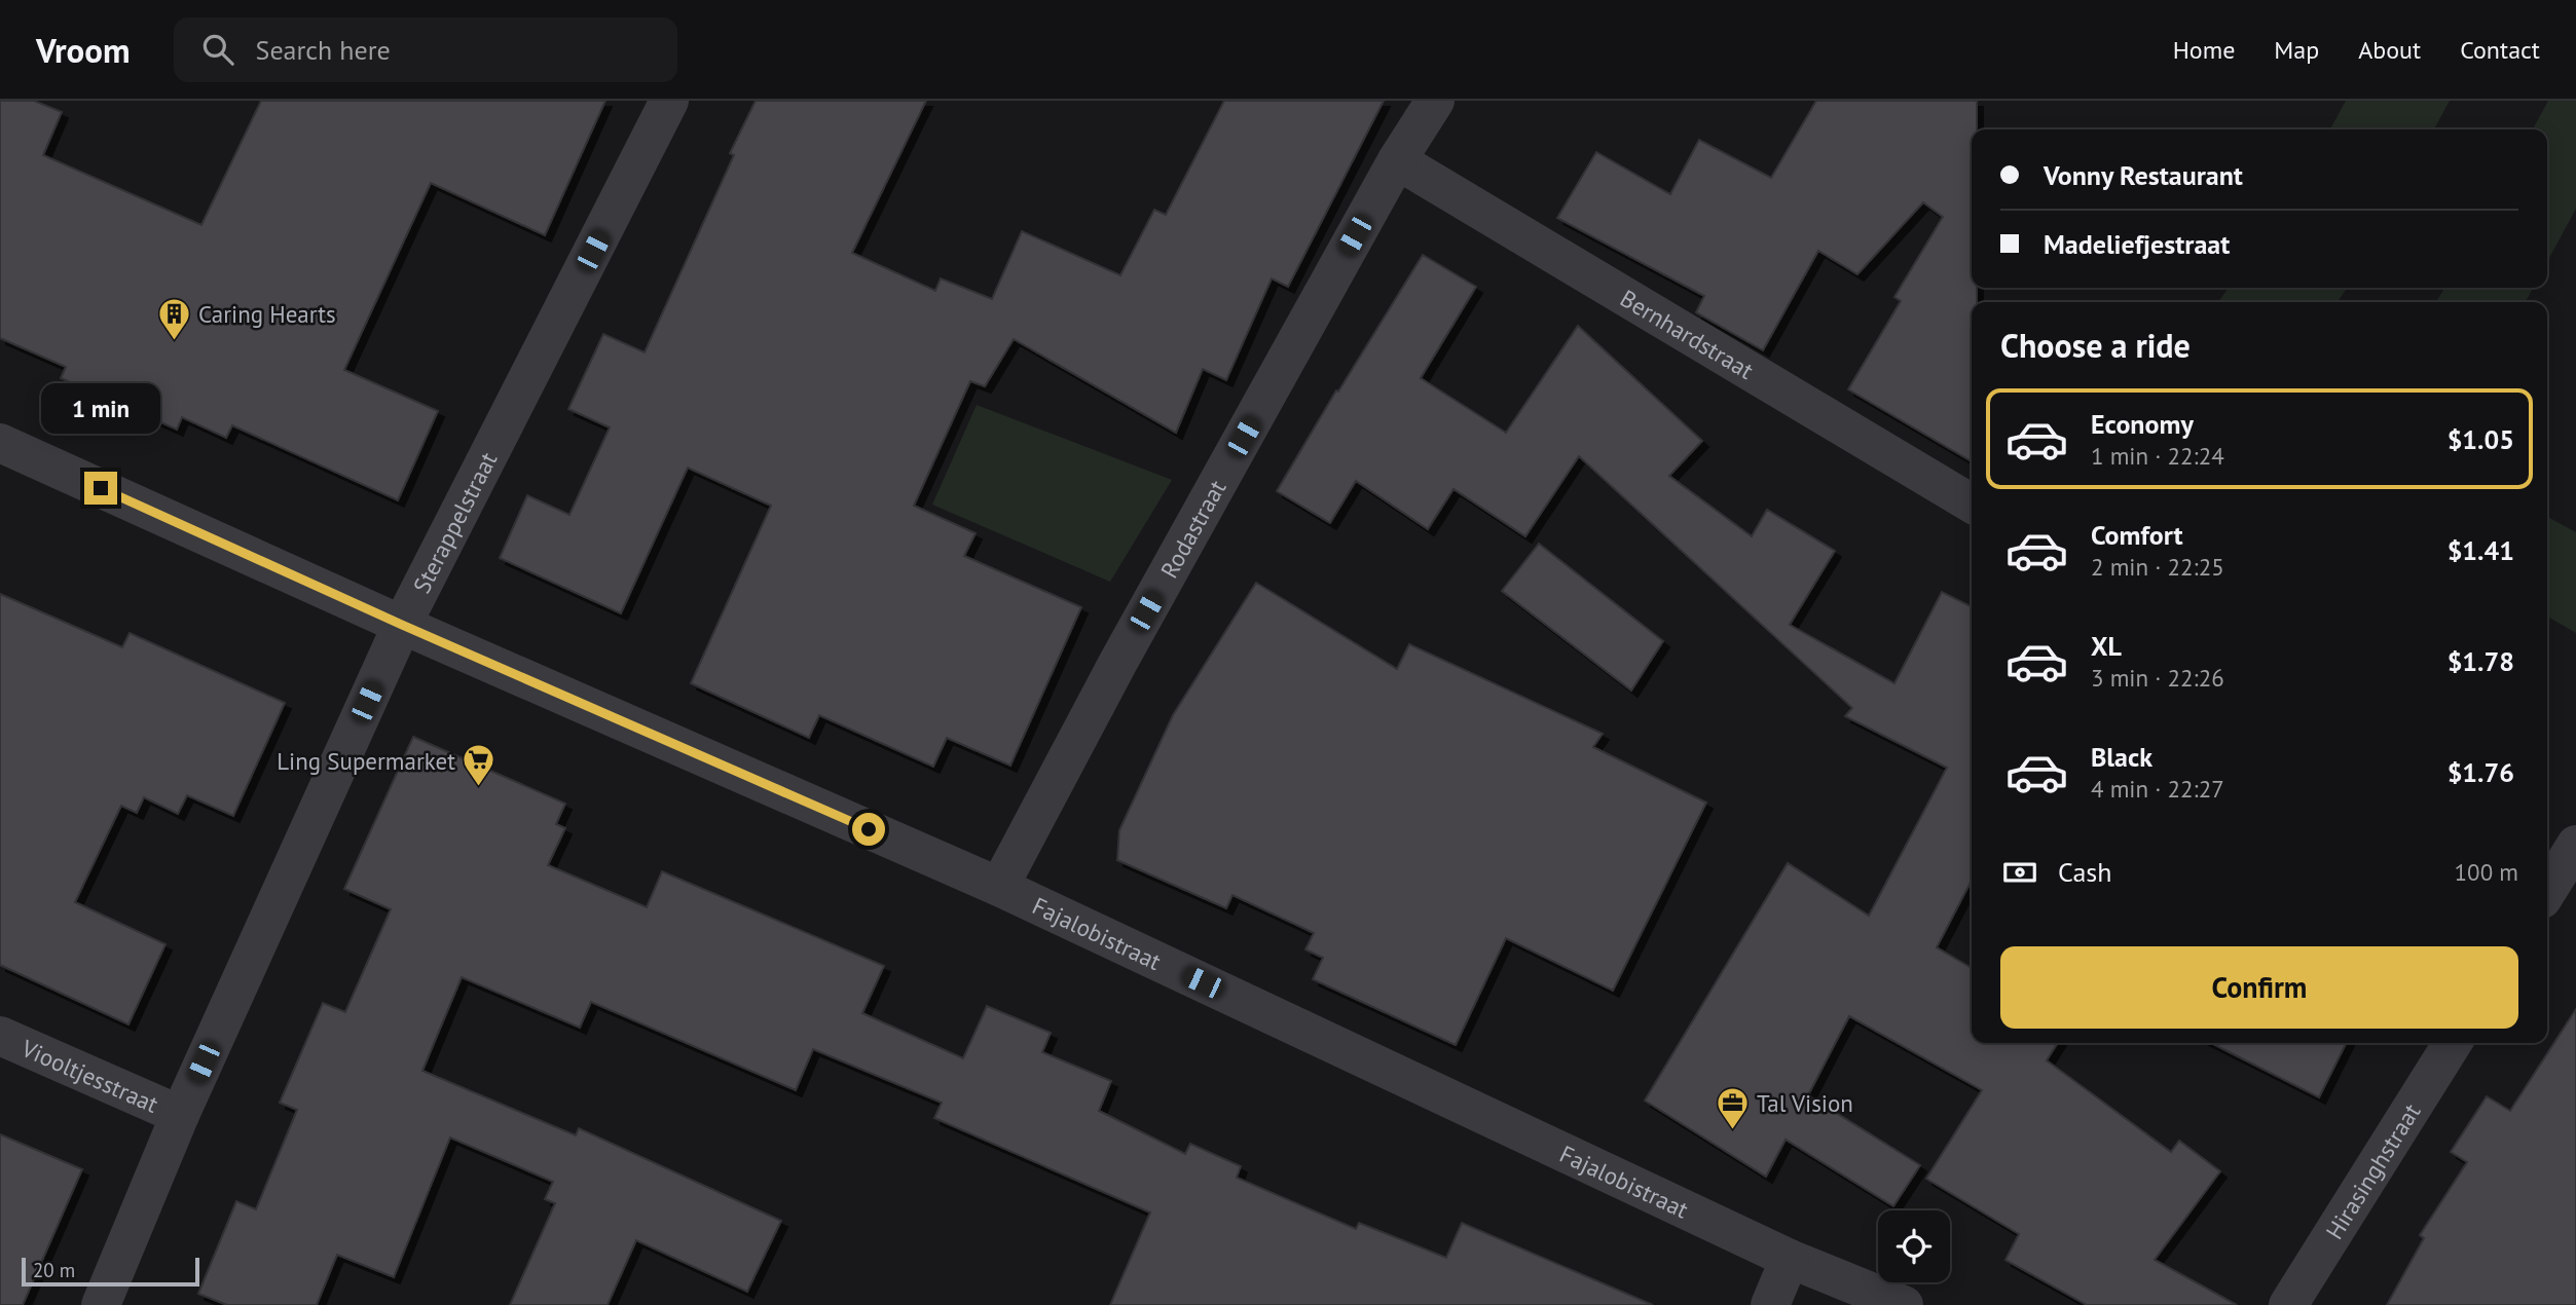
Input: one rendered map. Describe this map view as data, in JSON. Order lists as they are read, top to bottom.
{
  "streets": {
    "street": [
      "Bernhardstraat",
      "Sterappelstraat",
      "Rodastraat",
      "Fajalobistraat",
      "Viooltjesstraat",
      "Hirasinghstraat"
    ]
  },
  "crossings": [
    ["Bernhardstraat", "Rodastraat"],
    ["Sterappelstraat", "Fajalobistraat"],
    ["Sterappelstraat", "Viooltjesstraat"],
    ["Rodastraat", "Fajalobistraat"]
  ],
  "places": {
    "building": ["Caring Hearts"],
    "supermarket": ["Ling Supermarket"],
    "office": ["Tal Vision"]
  },
  "scale_bar": "20 m",
  "page": {
    "header": "Vroom",
    "search": "Search here",
    "nav": [
      "Home",
      "Map",
      "About",
      "Contact"
    ],
    "banner": ["Vonny Restaurant", "Madeliefjestraat"],
    "heading": "Choose a ride",
    "bubble": "1 min",
    "list": [
      {
        "name": "Economy",
        "note": "1 min · 22:24",
        "value": "$1.05"
      },
      {
        "name": "Comfort",
        "note": "2 min · 22:25",
        "value": "$1.41"
      },
      {
        "name": "XL",
        "note": "3 min · 22:26",
        "value": "$1.78"
      },
      {
        "name": "Black",
        "note": "4 min · 22:27",
        "value": "$1.76"
      }
    ],
    "pay": ["Cash", "100 m"],
    "buttons": "Confirm",
    "scale": "20 m"
  }
}
